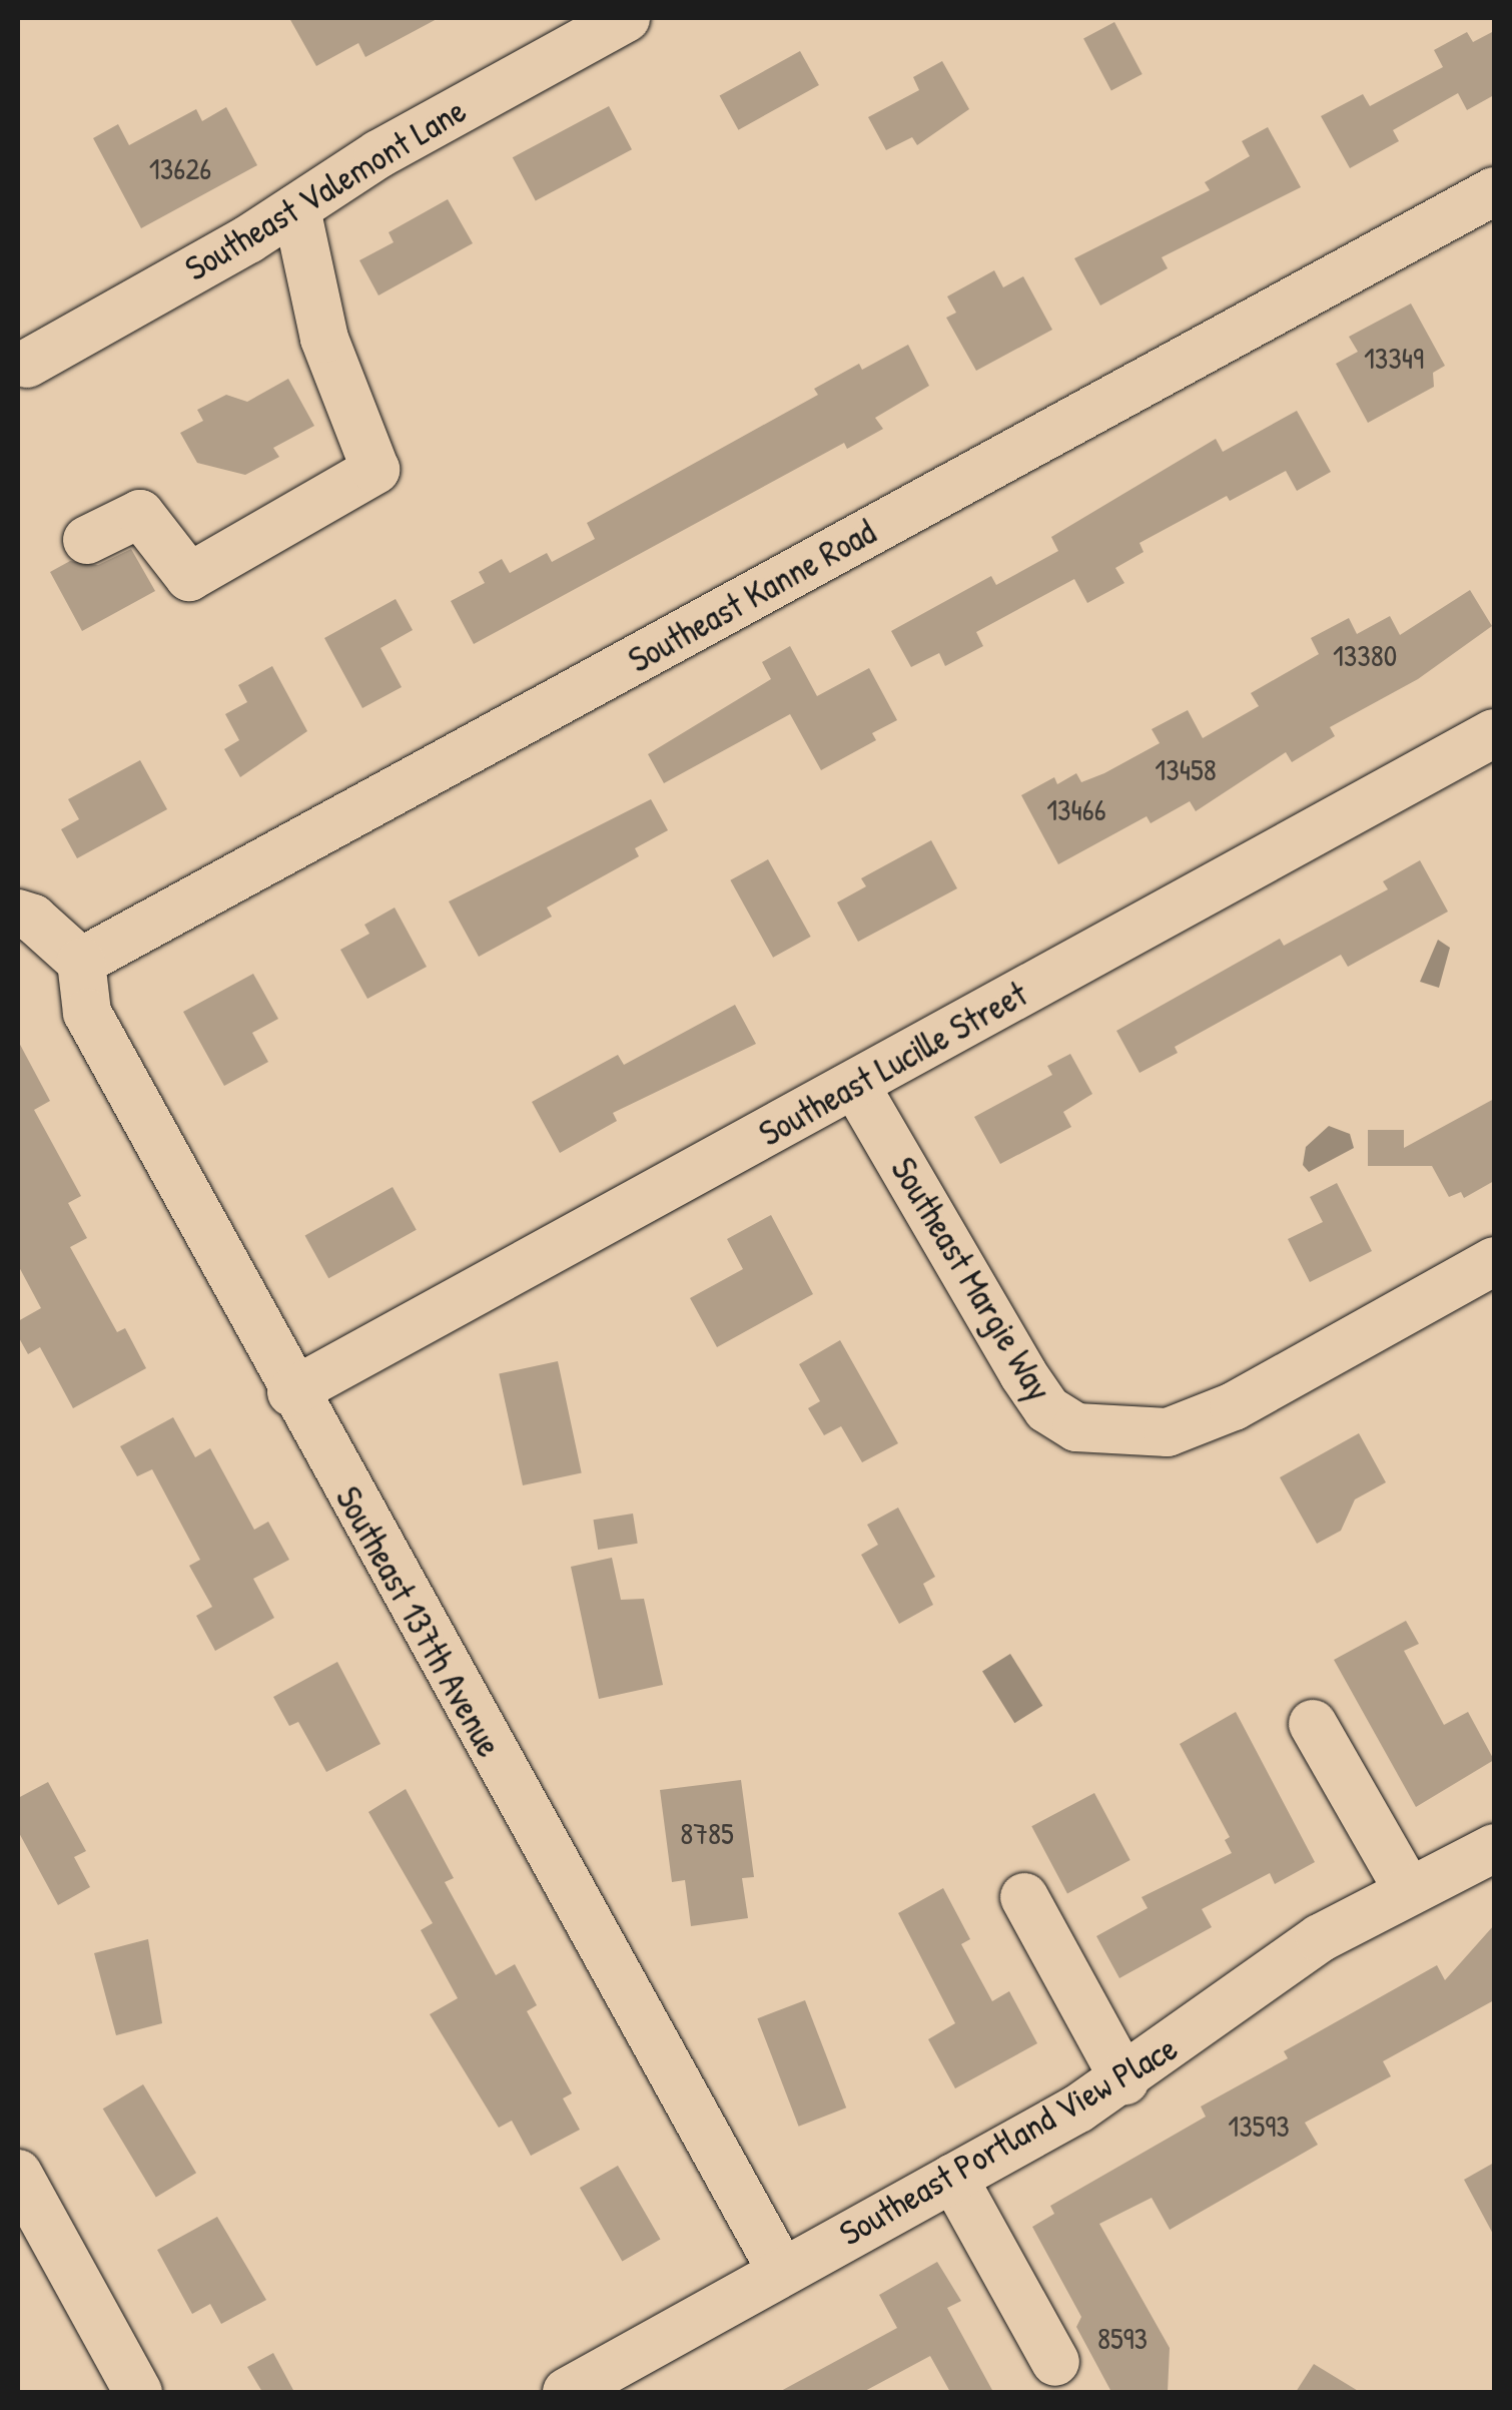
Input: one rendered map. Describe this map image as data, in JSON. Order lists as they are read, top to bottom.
{
  "streets": {
    "street": [
      "Southeast Valemont Lane",
      "Southeast Kanne Road",
      "Southeast Lucille Street",
      "Southeast Margie Way",
      "Southeast 137th Avenue",
      "Southeast Portland View Place"
    ]
  },
  "crossings": [
    ["Southeast Kanne Road", "Southeast 137th Avenue"],
    ["Southeast Lucille Street", "Southeast Margie Way"],
    ["Southeast Lucille Street", "Southeast 137th Avenue"],
    ["Southeast 137th Avenue", "Southeast Portland View Place"]
  ],
  "house_numbers": [
    "13626",
    "13349",
    "13380",
    "13458",
    "13466",
    "8785",
    "13593",
    "8593"
  ]
}
